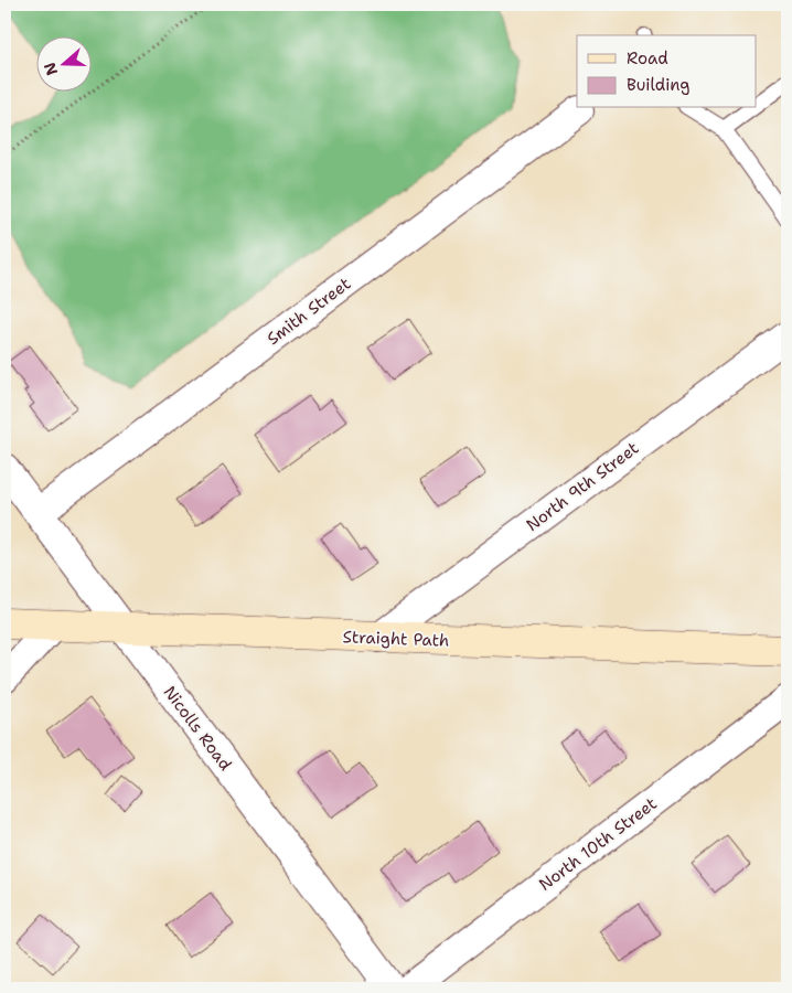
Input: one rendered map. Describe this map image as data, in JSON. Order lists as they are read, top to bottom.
{
  "streets": {
    "main road": ["Straight Path"],
    "street": [
      "Smith Street",
      "North 9th Street",
      "Nicolls Road",
      "North 10th Street"
    ]
  },
  "crossings": [
    ["Smith Street", "Nicolls Road"],
    ["North 9th Street", "Straight Path"],
    ["Straight Path", "Nicolls Road"]
  ],
  "legend": ["Road", "Building"],
  "north": "left"
}
